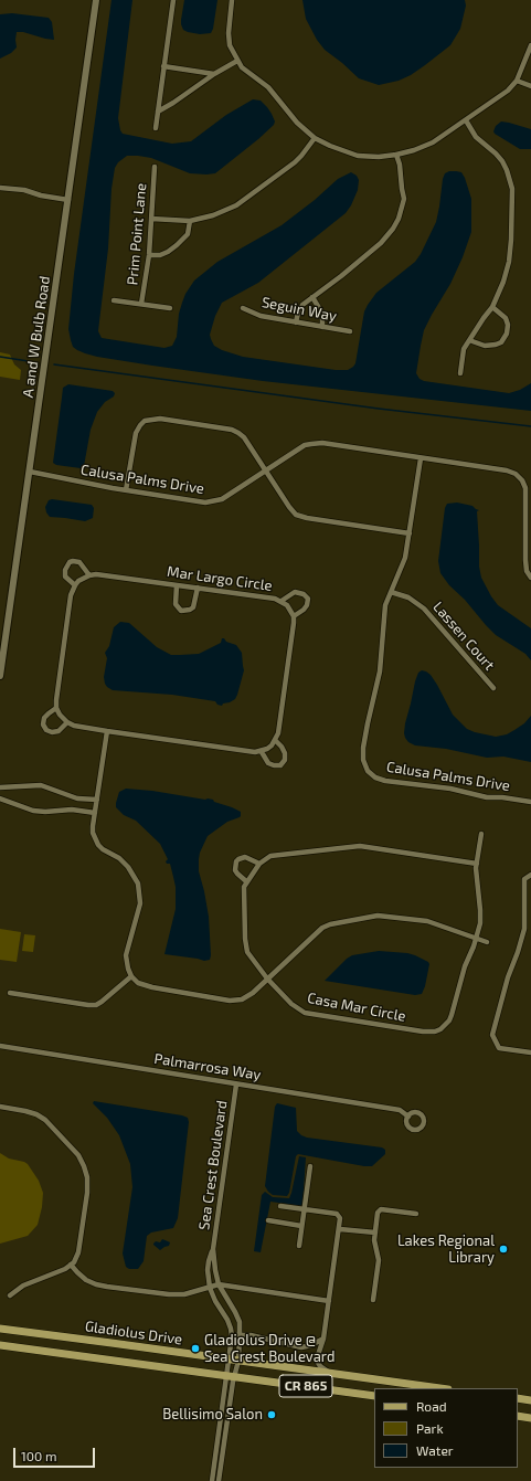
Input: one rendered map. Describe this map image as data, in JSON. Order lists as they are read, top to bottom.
{
  "streets": {
    "main road": ["Gladiolus Drive", "CR 865"],
    "street": [
      "Prim Point Lane",
      "Seguin Way",
      "A and W Bulb Road",
      "Calusa Palms Drive",
      "Mar Largo Circle",
      "Lassen Court",
      "Casa Mar Circle",
      "Palmarrosa Way",
      "Sea Crest Boulevard"
    ]
  },
  "crossings": [
    ["A and W Bulb Road", "Calusa Palms Drive"],
    ["Calusa Palms Drive", "Lassen Court"],
    ["Palmarrosa Way", "Sea Crest Boulevard"],
    ["Sea Crest Boulevard", "Gladiolus Drive"]
  ],
  "places": ["Lakes Regional Library", "Gladiolus Drive @ Sea Crest Boulevard", "Bellisimo Salon"],
  "legend": ["Road", "Park", "Water"],
  "scale_bar": "100 m"
}
